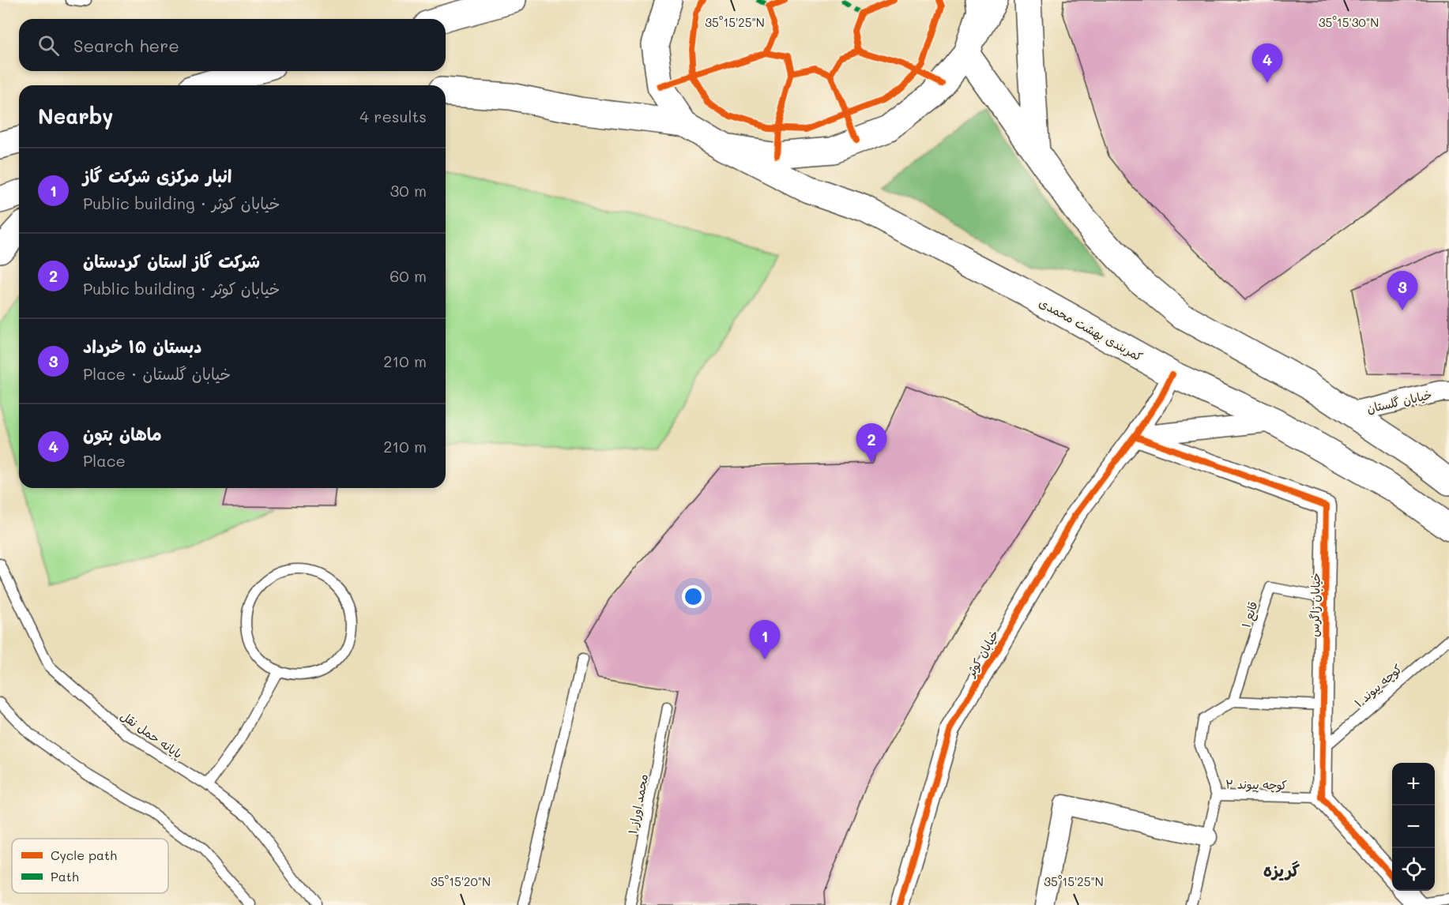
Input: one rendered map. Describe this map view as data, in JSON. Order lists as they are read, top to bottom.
{
  "streets": {
    "main road": ["کمربندی بهشت محمدی"],
    "street": ["خیابان گلستان", "خیابان زاگرس", "خیابان کوثر"],
    "lane": [
      "قانع ۱",
      "کوچه پیوند ۱",
      "پایانه حمل نقل",
      "کوچه پیوند ۲",
      "محمد اوراز ۱"
    ]
  },
  "crossings": [
    ["کمربندی بهشت محمدی", "خیابان کوثر"],
    ["خیابان زاگرس", "قانع ۱"],
    ["خیابان زاگرس", "خیابان کوثر"],
    ["خیابان زاگرس", "کوچه پیوند ۱"],
    ["خیابان زاگرس", "کوچه پیوند ۲"]
  ],
  "districts": ["گریزه"],
  "legend": ["Cycle path", "Path"],
  "page": {
    "search": "Search here",
    "pins": [
      "4",
      "3",
      "2",
      "1"
    ],
    "heading": ["Nearby", "4 results"],
    "list": [
      {
        "mark": "1",
        "name": "انبار مرکزی شرکت گاز",
        "note": "Public building · خیابان کوثر",
        "value": "30 m"
      },
      {
        "mark": "2",
        "name": "شرکت گاز استان کردستان",
        "note": "Public building · خیابان کوثر",
        "value": "60 m"
      },
      {
        "mark": "3",
        "name": "دبستان ۱۵ خرداد",
        "note": "Place · خیابان گلستان",
        "value": "210 m"
      },
      {
        "mark": "4",
        "name": "ماهان بتون",
        "note": "Place",
        "value": "210 m"
      }
    ],
    "map_buttons": ["+", "−"]
  },
  "coordinates": ["35°15'25\"N", "35°15'30\"N", "35°15'20\"N"]
}
